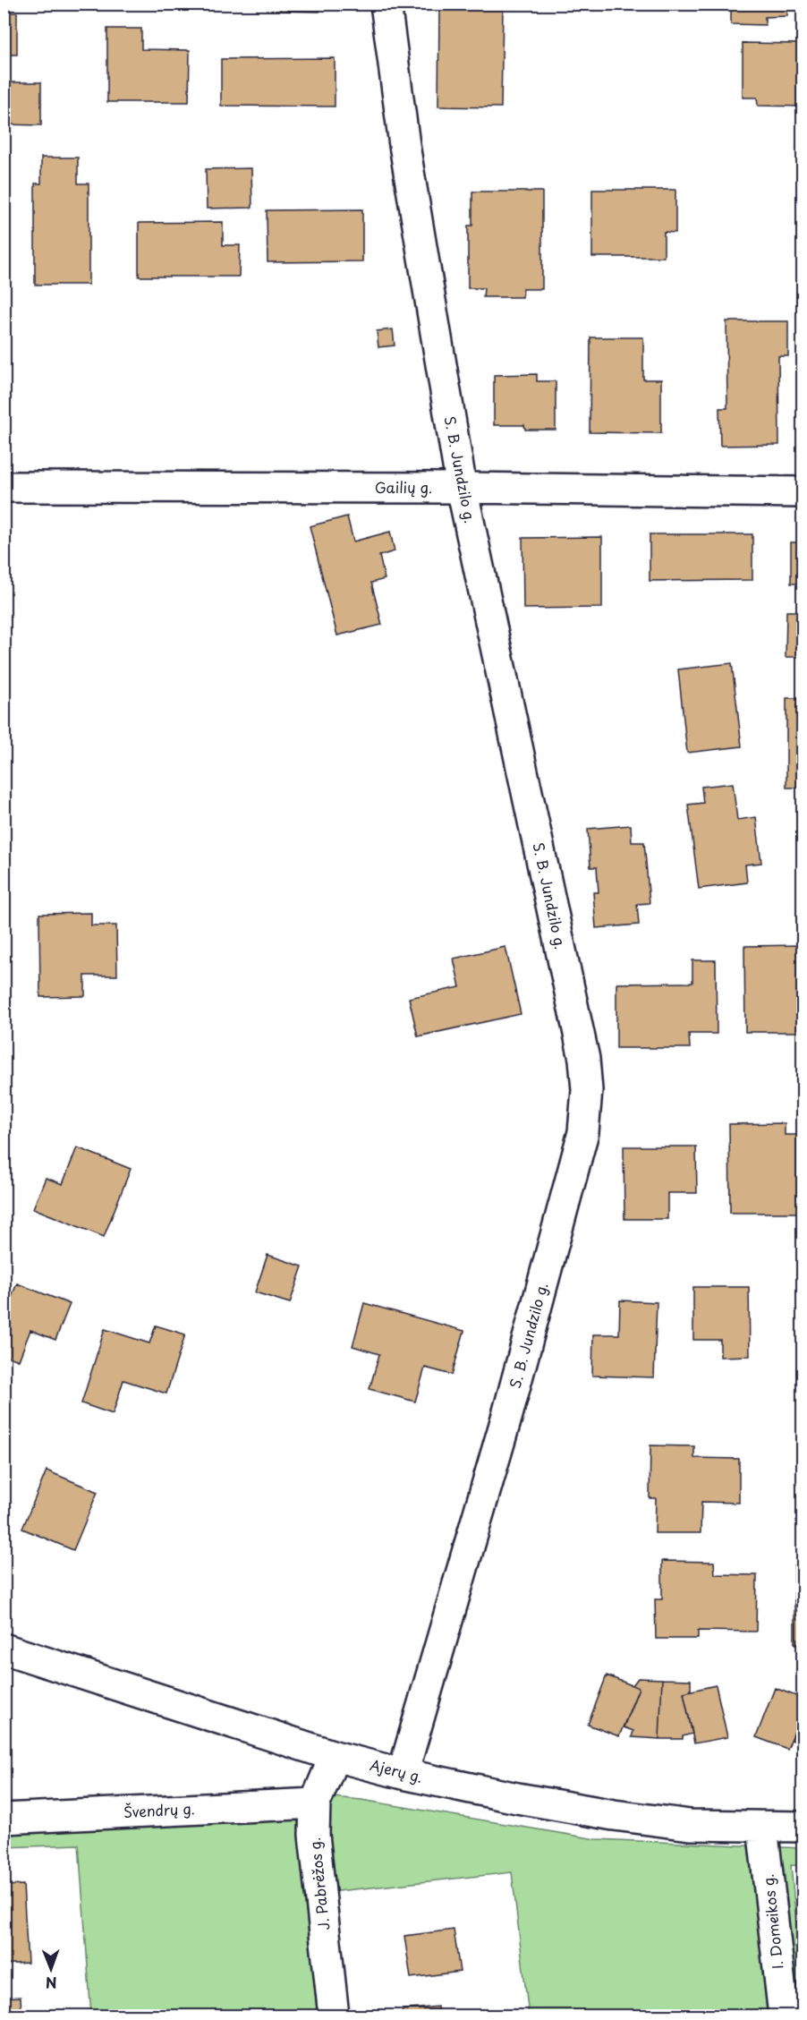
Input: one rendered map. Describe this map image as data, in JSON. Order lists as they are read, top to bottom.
{
  "streets": {
    "street": [
      "S. B. Jundzilo g.",
      "Gailių g.",
      "Ajerų g.",
      "Švendrų g.",
      "J. Pabrėžos g.",
      "I. Domeikos g."
    ]
  },
  "crossings": [
    ["S. B. Jundzilo g.", "Gailių g."],
    ["S. B. Jundzilo g.", "Ajerų g."],
    ["Ajerų g.", "J. Pabrėžos g."],
    ["Ajerų g.", "I. Domeikos g."],
    ["Švendrų g.", "J. Pabrėžos g."]
  ],
  "north": "bottom"
}
